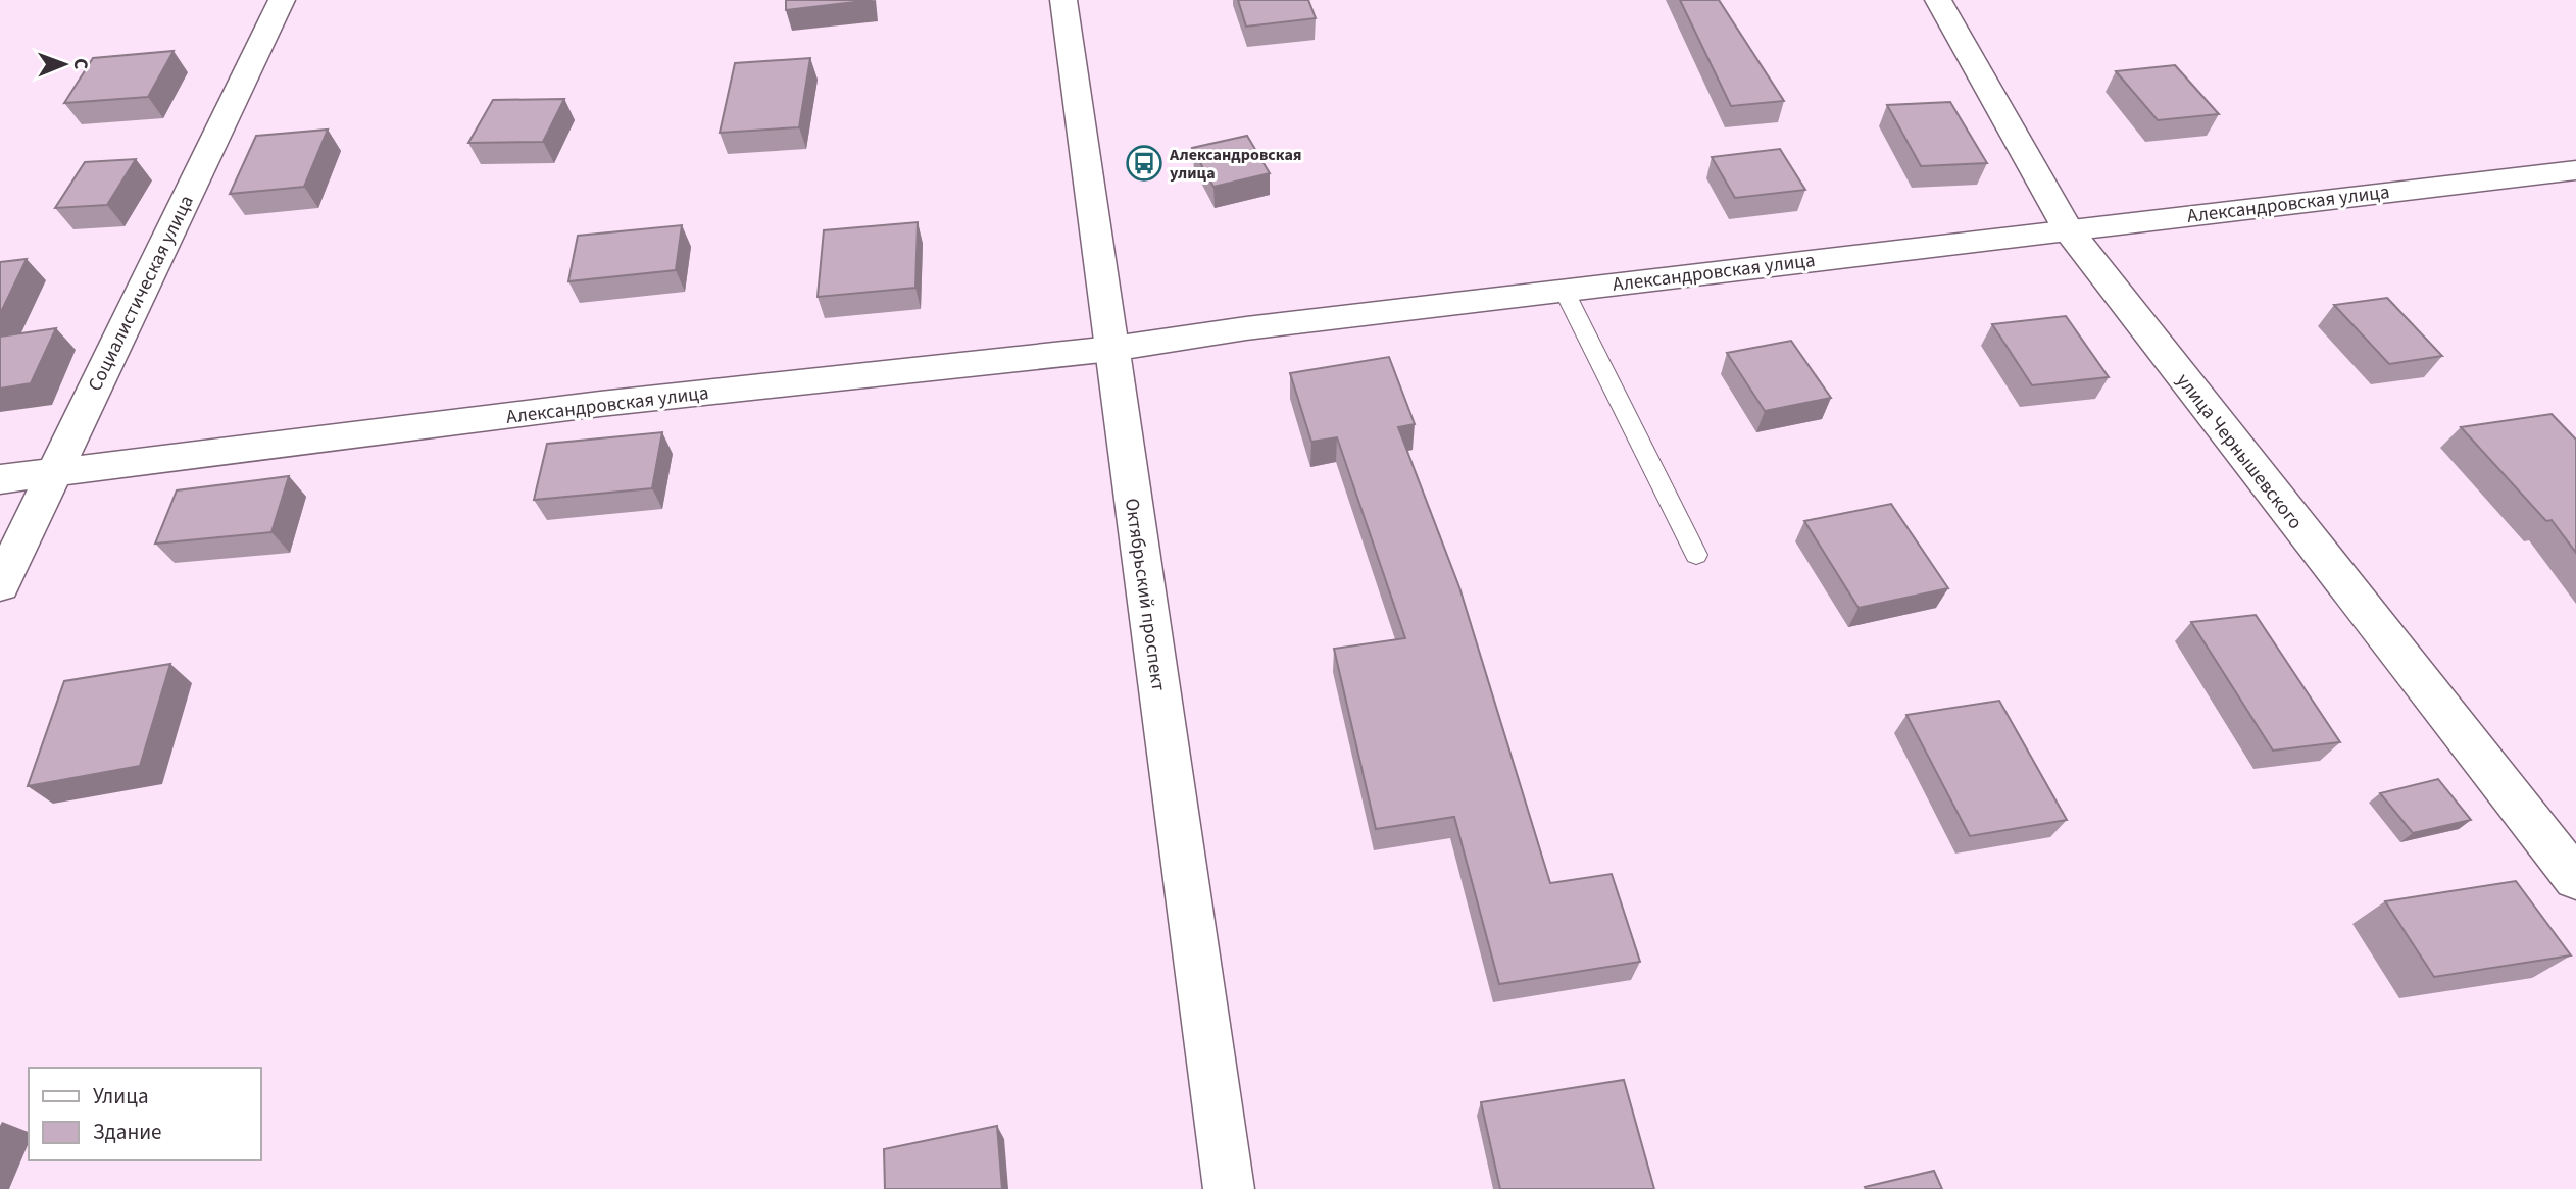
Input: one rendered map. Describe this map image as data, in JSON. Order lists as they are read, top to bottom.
{
  "streets": {
    "street": [
      "Александровская улица",
      "Социалистическая улица",
      "улица Чернышевского",
      "Октябрьский проспект"
    ]
  },
  "crossings": [
    ["Александровская улица", "Социалистическая улица"],
    ["Александровская улица", "улица Чернышевского"],
    ["Александровская улица", "Октябрьский проспект"]
  ],
  "places": {
    "bus stop": ["Александровская улица"]
  },
  "legend": ["Улица", "Здание"],
  "north": "right"
}
